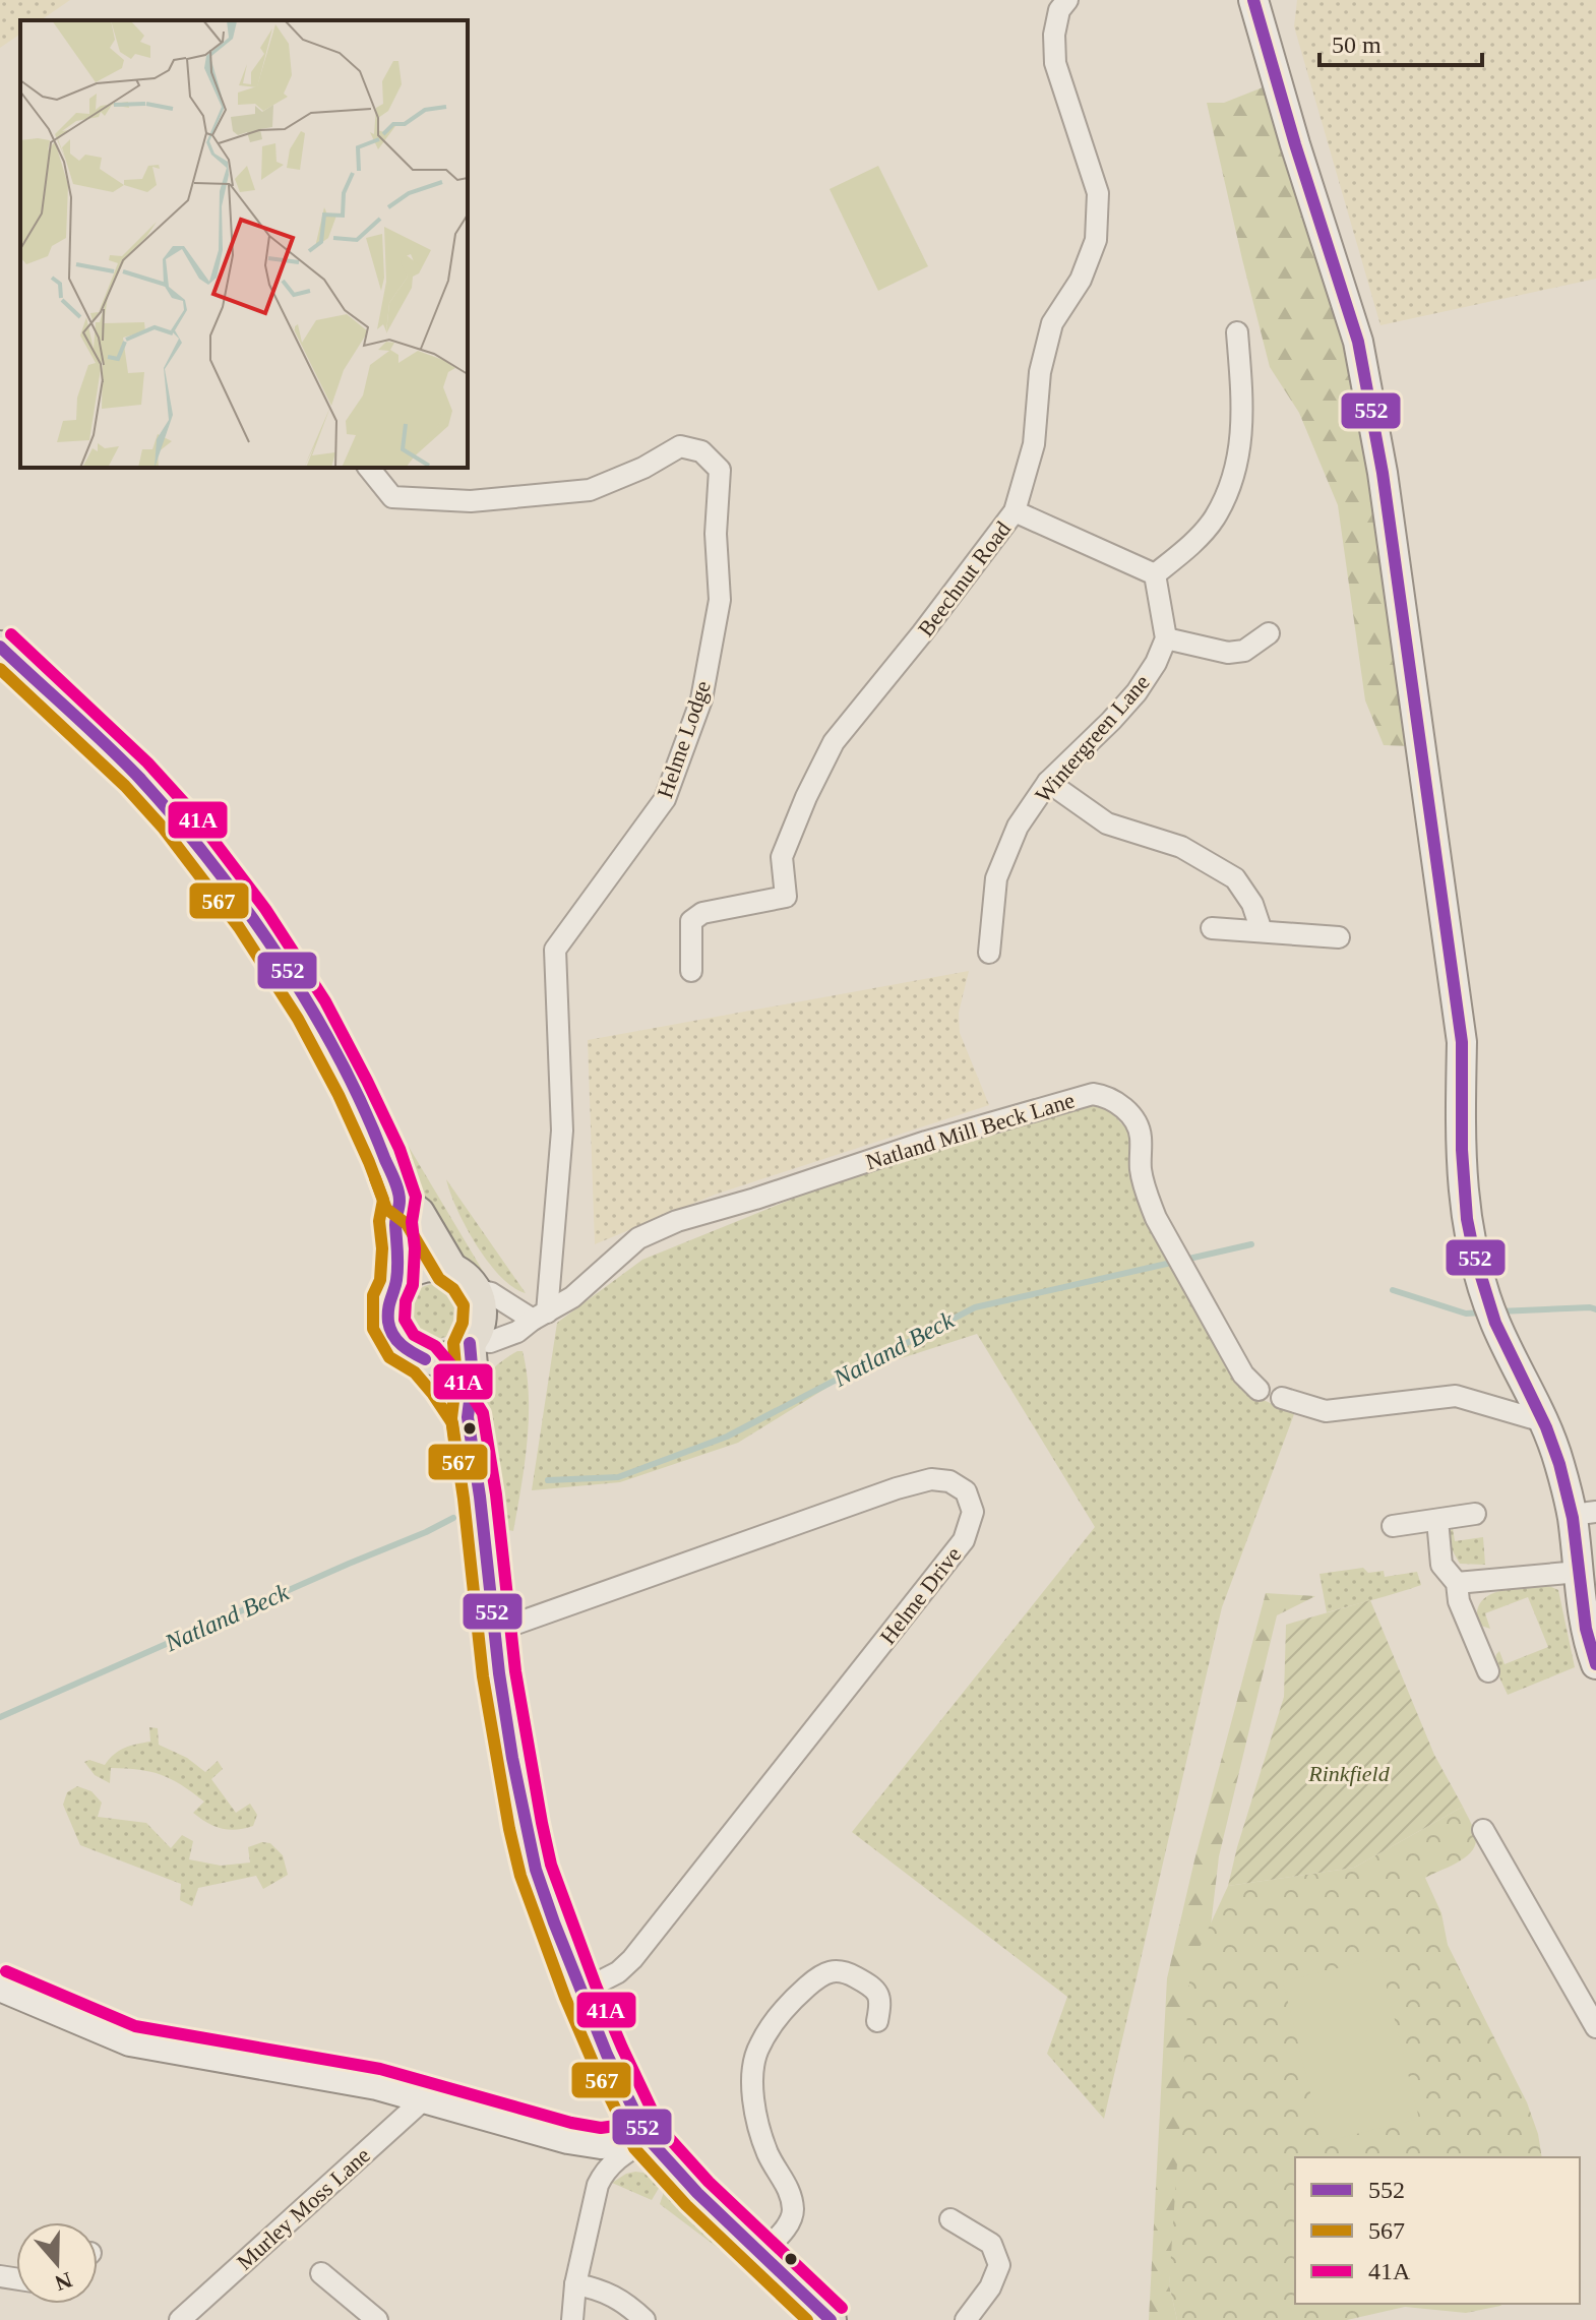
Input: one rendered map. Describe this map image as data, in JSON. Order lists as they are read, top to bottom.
{
  "streets": {
    "street": [
      "Beechnut Road",
      "Wintergreen Lane",
      "Helme Lodge",
      "Natland Mill Beck Lane",
      "Helme Drive",
      "Murley Moss Lane"
    ]
  },
  "crossings": [
    ["Helme Lodge", "Natland Mill Beck Lane"]
  ],
  "water": ["Natland Beck"],
  "parks": ["Rinkfield"],
  "lines": ["transit line 552", "transit line 41A", "transit line 567"],
  "legend": ["552", "567", "41A"],
  "scale_bar": "50 m",
  "north": "bottom"
}
